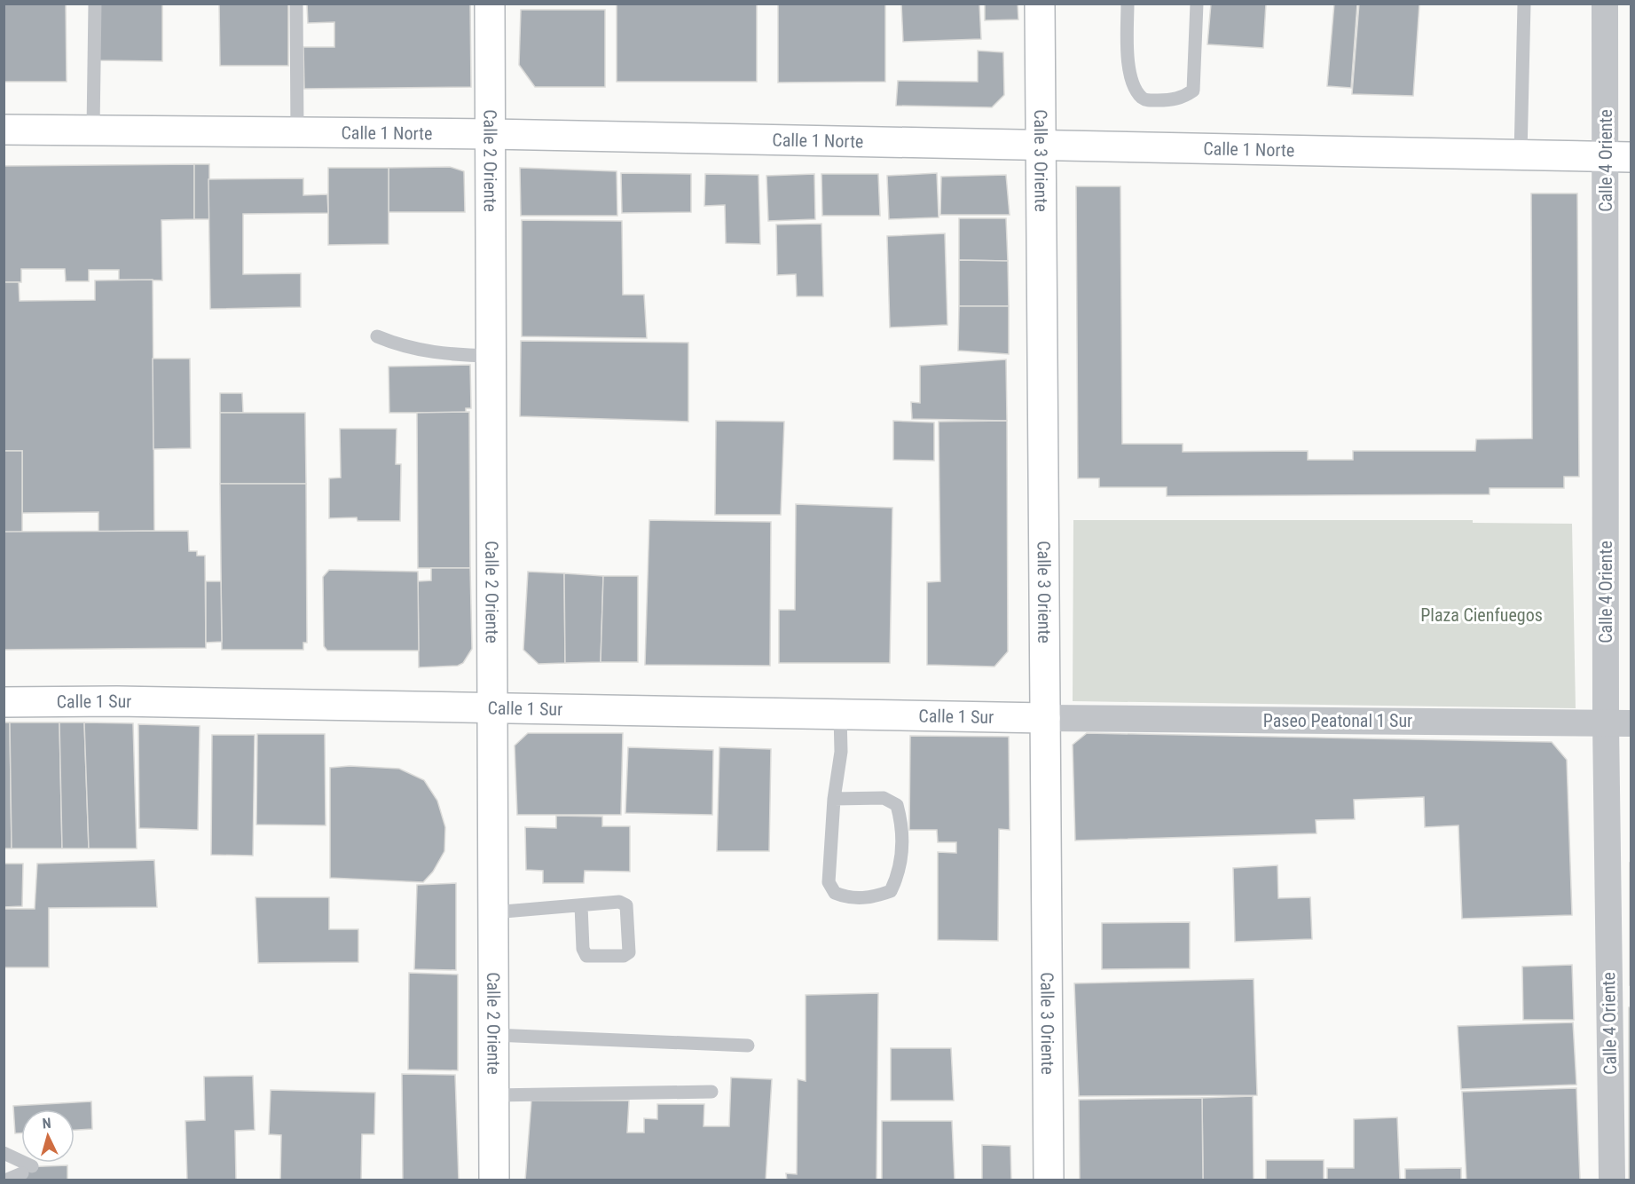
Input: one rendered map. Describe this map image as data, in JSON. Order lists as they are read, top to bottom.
{
  "streets": {
    "street": [
      "Calle 1 Norte",
      "Calle 2 Oriente",
      "Calle 3 Oriente",
      "Calle 4 Oriente",
      "Calle 1 Sur",
      "Paseo Peatonal 1 Sur"
    ]
  },
  "crossings": [
    ["Calle 1 Norte", "Calle 2 Oriente"],
    ["Calle 1 Norte", "Calle 3 Oriente"],
    ["Calle 1 Norte", "Calle 4 Oriente"],
    ["Calle 2 Oriente", "Calle 1 Sur"],
    ["Calle 3 Oriente", "Calle 1 Sur"],
    ["Calle 3 Oriente", "Paseo Peatonal 1 Sur"],
    ["Calle 4 Oriente", "Paseo Peatonal 1 Sur"],
    ["Calle 1 Sur", "Paseo Peatonal 1 Sur"]
  ],
  "parks": ["Plaza Cienfuegos"],
  "north": "top"
}
